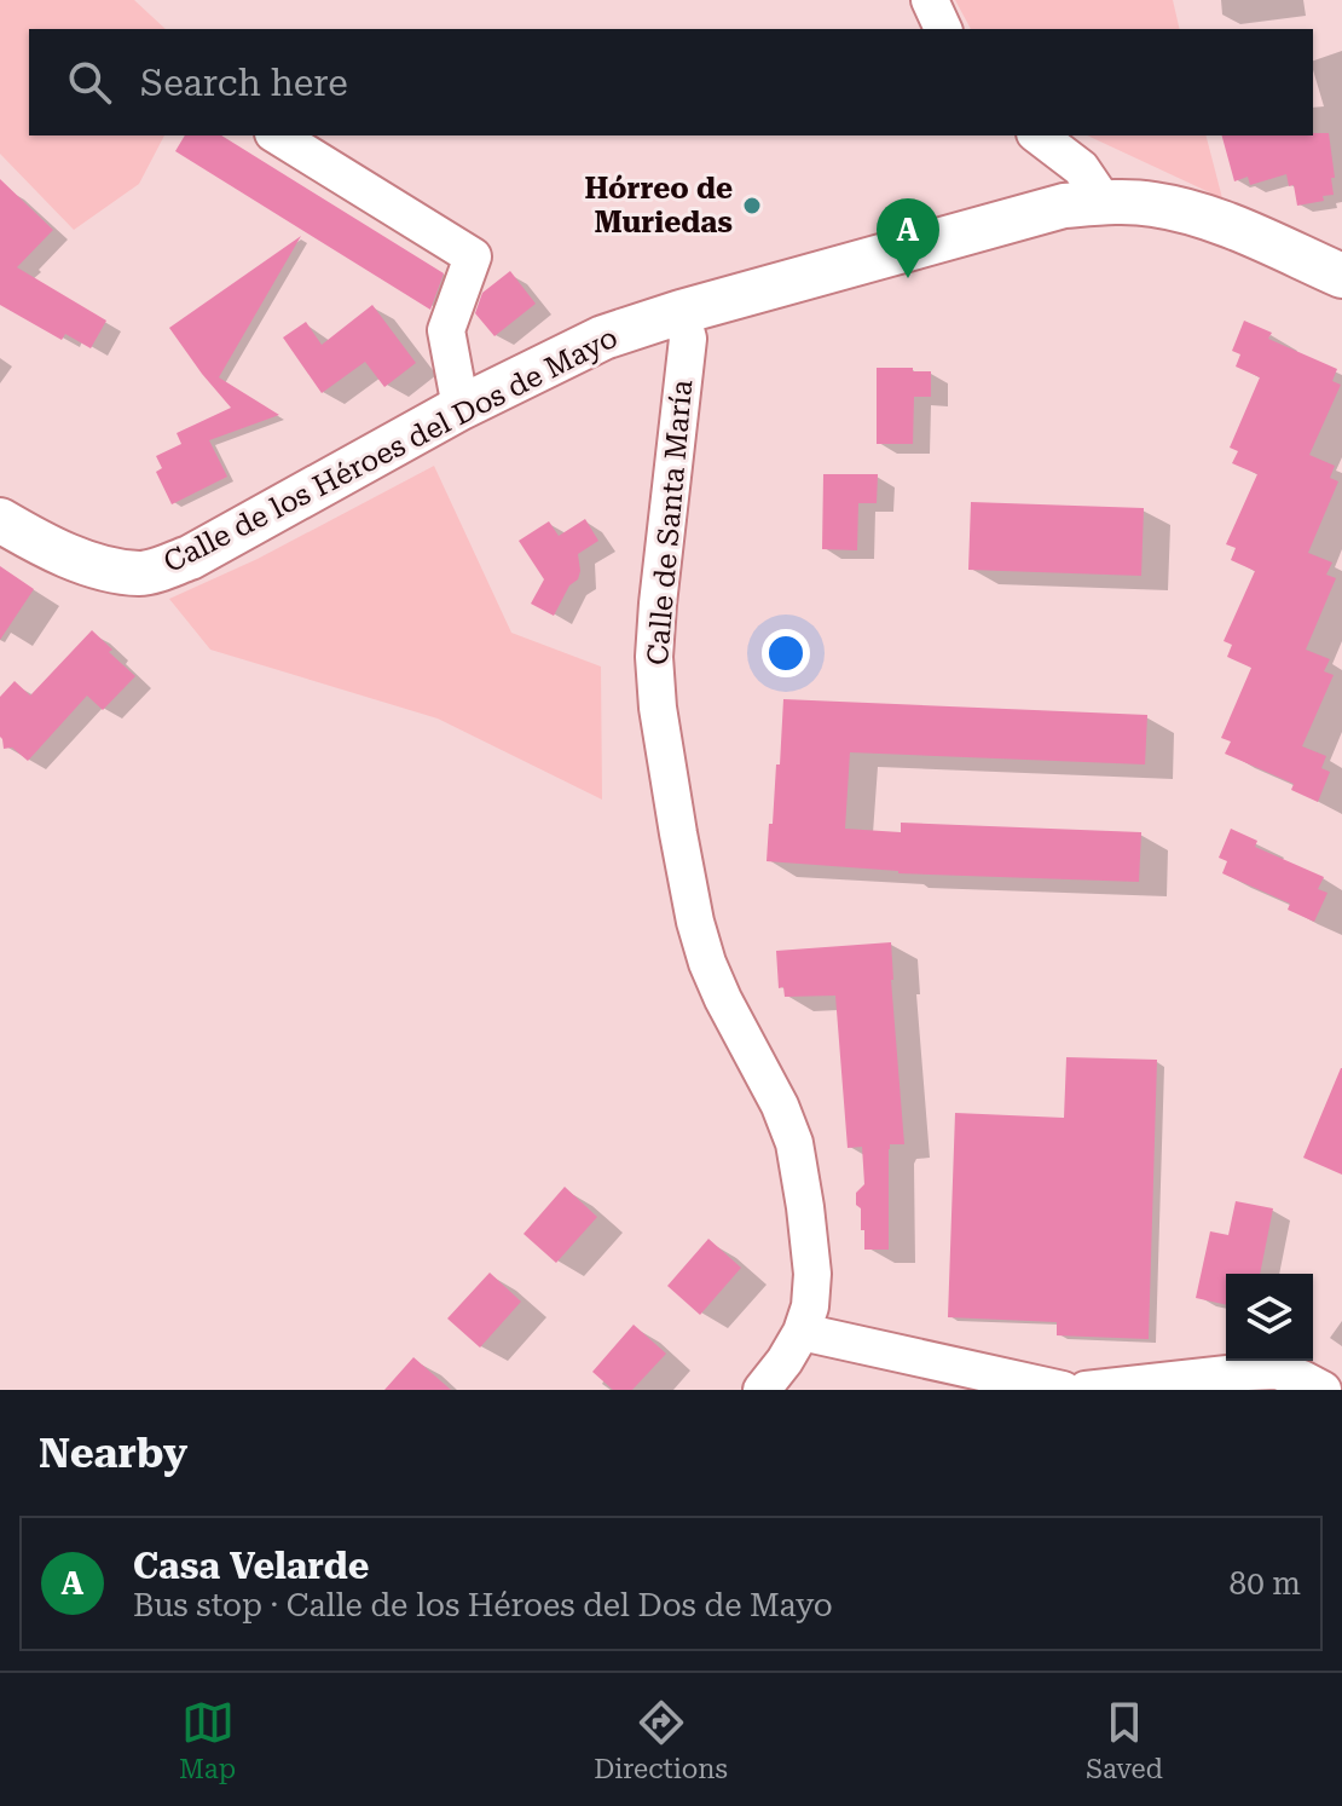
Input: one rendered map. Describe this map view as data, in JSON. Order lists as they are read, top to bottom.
{
  "streets": {
    "street": ["Calle de los Héroes del Dos de Mayo", "Calle de Santa María"]
  },
  "crossings": [
    ["Calle de los Héroes del Dos de Mayo", "Calle de Santa María"]
  ],
  "places": ["Hórreo de Muriedas"],
  "page": {
    "search": "Search here",
    "pins": "A",
    "heading": "Nearby",
    "list": [
      {
        "mark": "A",
        "name": "Casa Velarde",
        "note": "Bus stop · Calle de los Héroes del Dos de Mayo",
        "value": "80 m"
      }
    ],
    "nav": ["Map", "Directions", "Saved"]
  }
}
